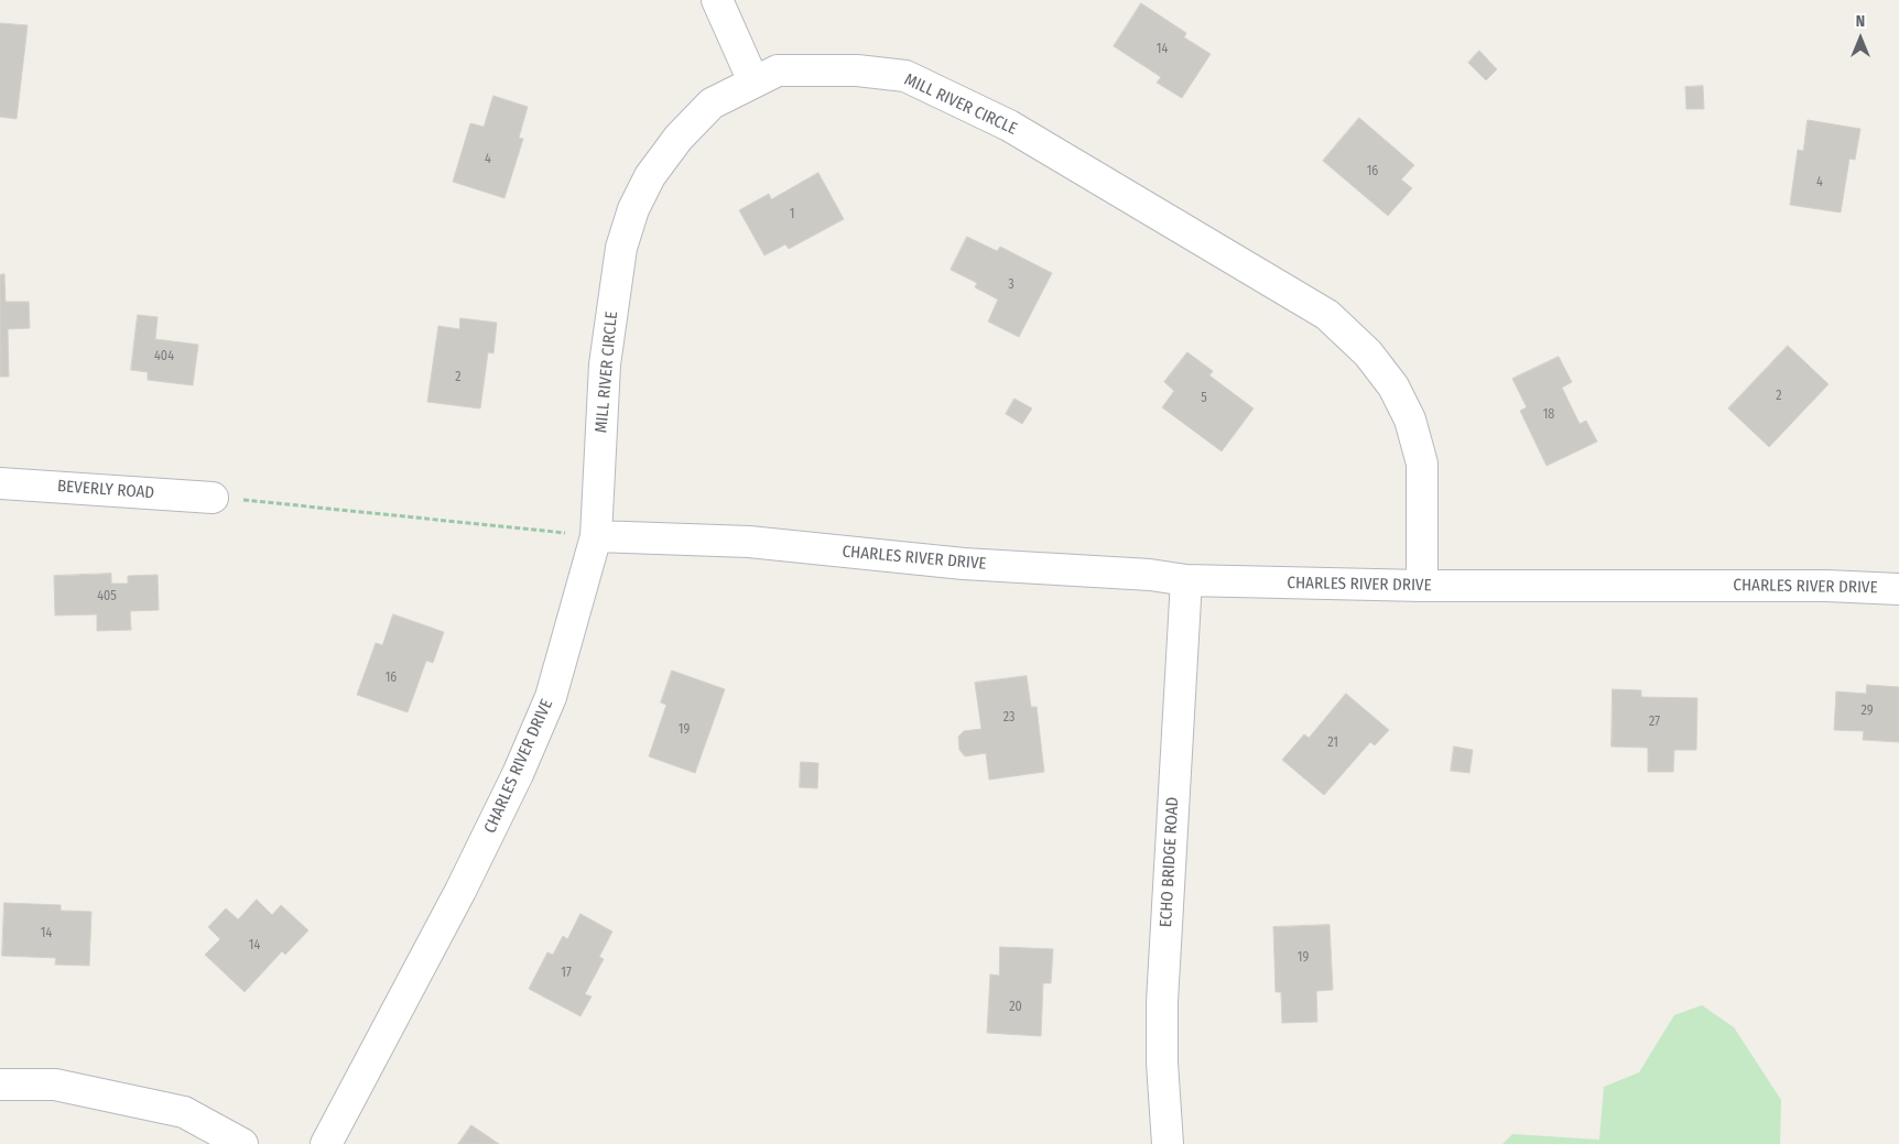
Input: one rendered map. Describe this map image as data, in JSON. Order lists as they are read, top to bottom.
{
  "streets": {
    "street": [
      "MILL RIVER CIRCLE",
      "BEVERLY ROAD",
      "CHARLES RIVER DRIVE",
      "ECHO BRIDGE ROAD"
    ]
  },
  "crossings": [
    ["MILL RIVER CIRCLE", "CHARLES RIVER DRIVE"],
    ["CHARLES RIVER DRIVE", "ECHO BRIDGE ROAD"]
  ],
  "house_numbers": [
    "14",
    "4",
    "16",
    "4",
    "1",
    "3",
    "404",
    "2",
    "2",
    "5",
    "18",
    "405",
    "16",
    "29",
    "23",
    "27",
    "19",
    "21",
    "14",
    "14",
    "19",
    "17",
    "20"
  ],
  "north": "top"
}
